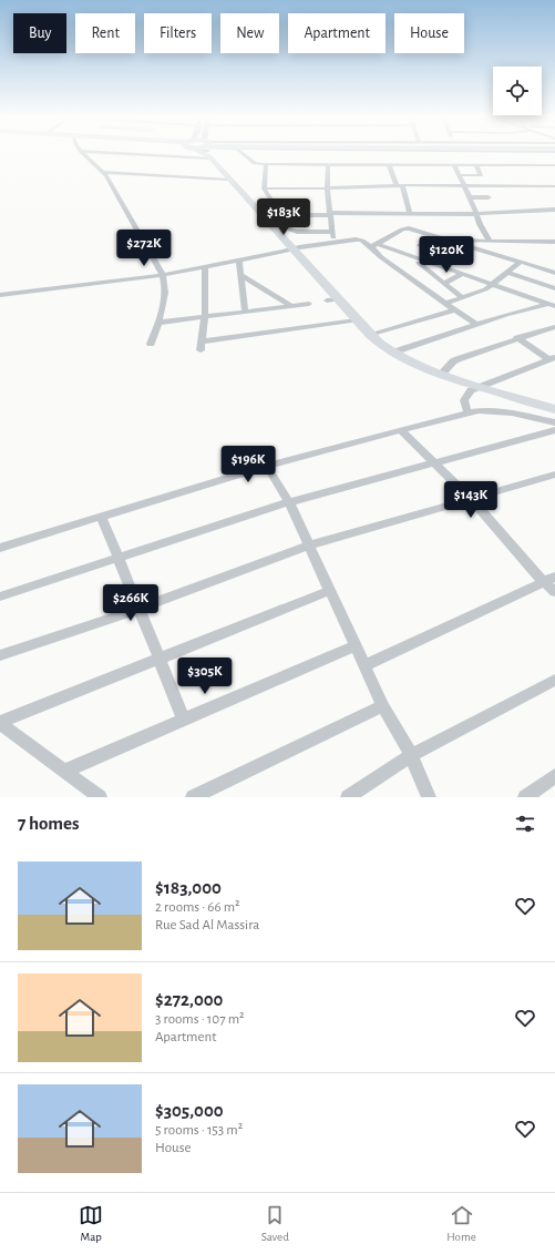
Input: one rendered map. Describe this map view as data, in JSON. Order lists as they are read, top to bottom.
{
  "page": {
    "chip": [
      "Buy",
      "Rent",
      "Filters",
      "New",
      "Apartment",
      "House"
    ],
    "price": [
      "$183K",
      "$272K",
      "$120K",
      "$196K",
      "$143K",
      "$266K",
      "$305K"
    ],
    "heading": "7 homes",
    "list": [
      {
        "name": "$183,000",
        "note": "2 rooms · 66 m² · Rue Sad Al Massira"
      },
      {
        "name": "$272,000",
        "note": "3 rooms · 107 m² · Apartment"
      },
      {
        "name": "$305,000",
        "note": "5 rooms · 153 m² · House"
      }
    ],
    "tabs": ["Map", "Saved", "Home"]
  }
}
